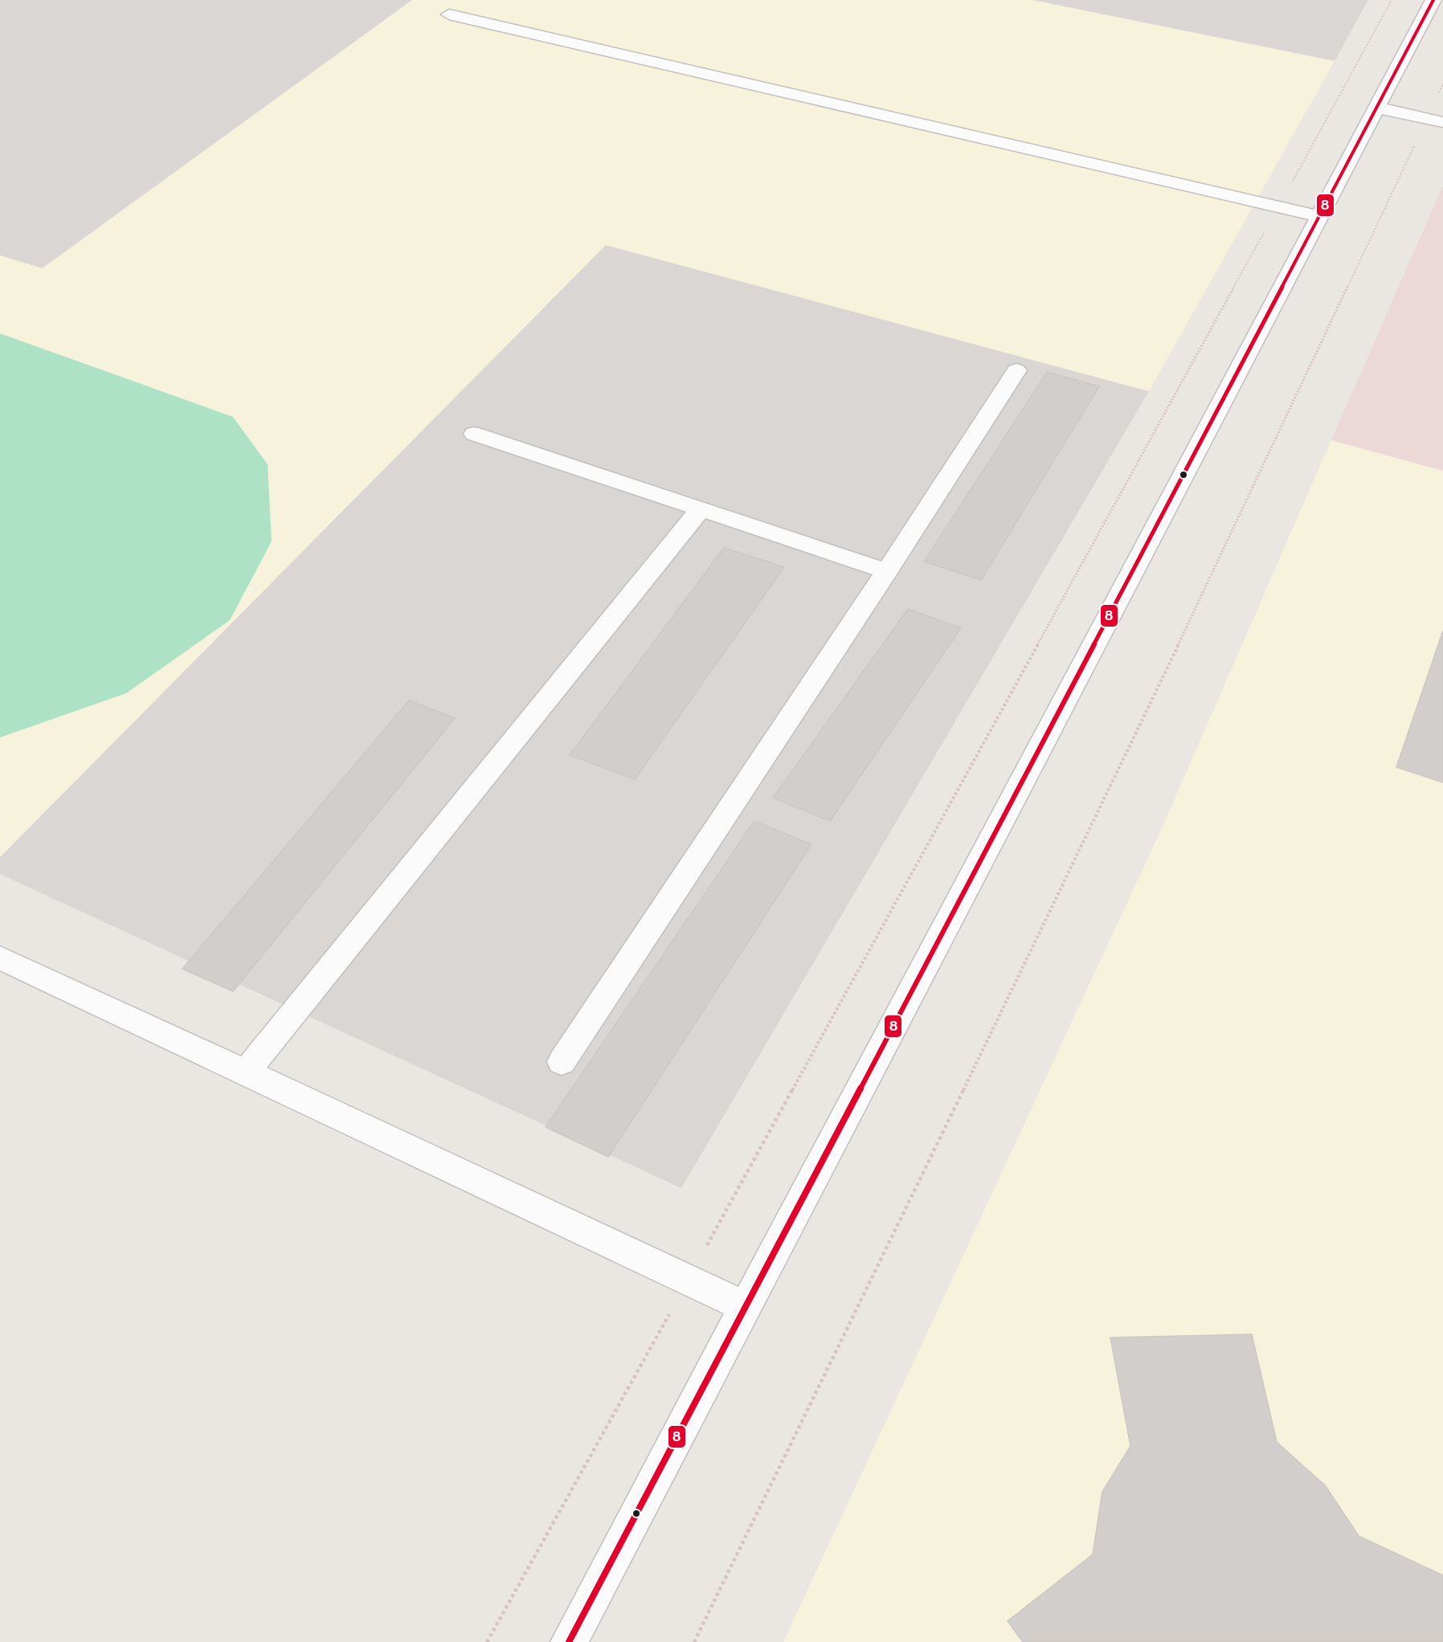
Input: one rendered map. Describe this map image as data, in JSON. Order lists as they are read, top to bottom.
{
  "lines": ["transit line 8"]
}
